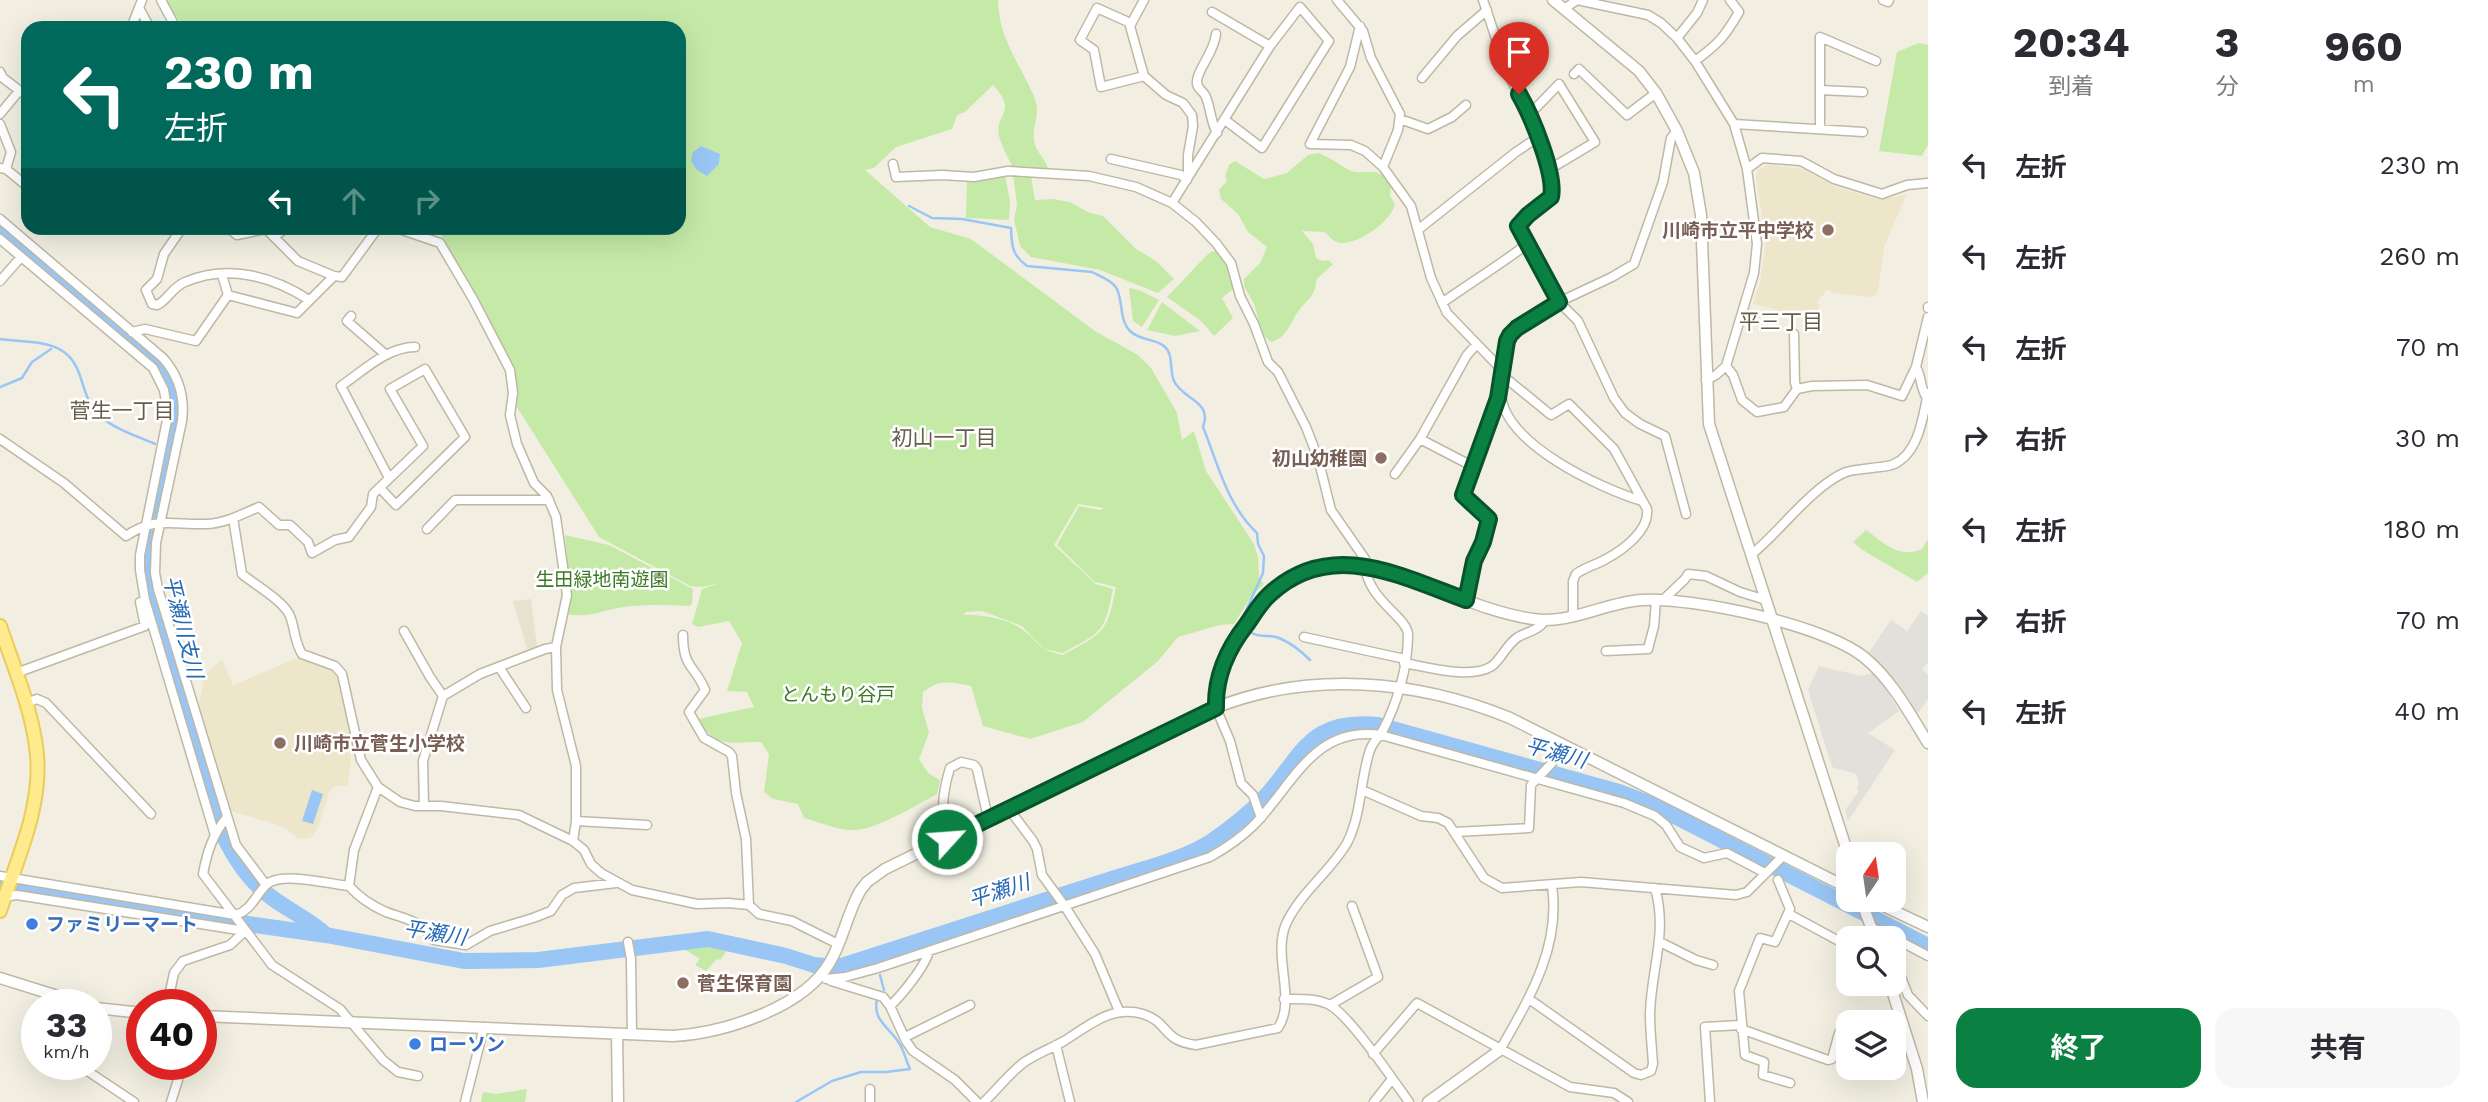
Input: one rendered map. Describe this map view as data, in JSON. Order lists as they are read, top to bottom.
{
  "districts": ["平三丁目", "菅生一丁目", "初山一丁目"],
  "water": ["平瀬川支川", "平瀬川"],
  "parks": ["生田緑地南遊園", "とんもり谷戸"],
  "places": [
    "川崎市立平中学校",
    "初山幼稚園",
    "川崎市立菅生小学校",
    "ファミリーマート",
    "菅生保育園",
    "ローソン"
  ],
  "north": "top",
  "page": {
    "eta": [
      "20:34",
      "到着",
      "3",
      "分",
      "960",
      "m"
    ],
    "turn": ["230 m", "左折"],
    "list": [
      {
        "name": "左折",
        "value": "230 m"
      },
      {
        "name": "左折",
        "value": "260 m"
      },
      {
        "name": "左折",
        "value": "70 m"
      },
      {
        "name": "右折",
        "value": "30 m"
      },
      {
        "name": "左折",
        "value": "180 m"
      },
      {
        "name": "右折",
        "value": "70 m"
      },
      {
        "name": "左折",
        "value": "40 m"
      }
    ],
    "speed": "33 km/h",
    "limit": "40",
    "buttons": ["終了", "共有"]
  }
}
